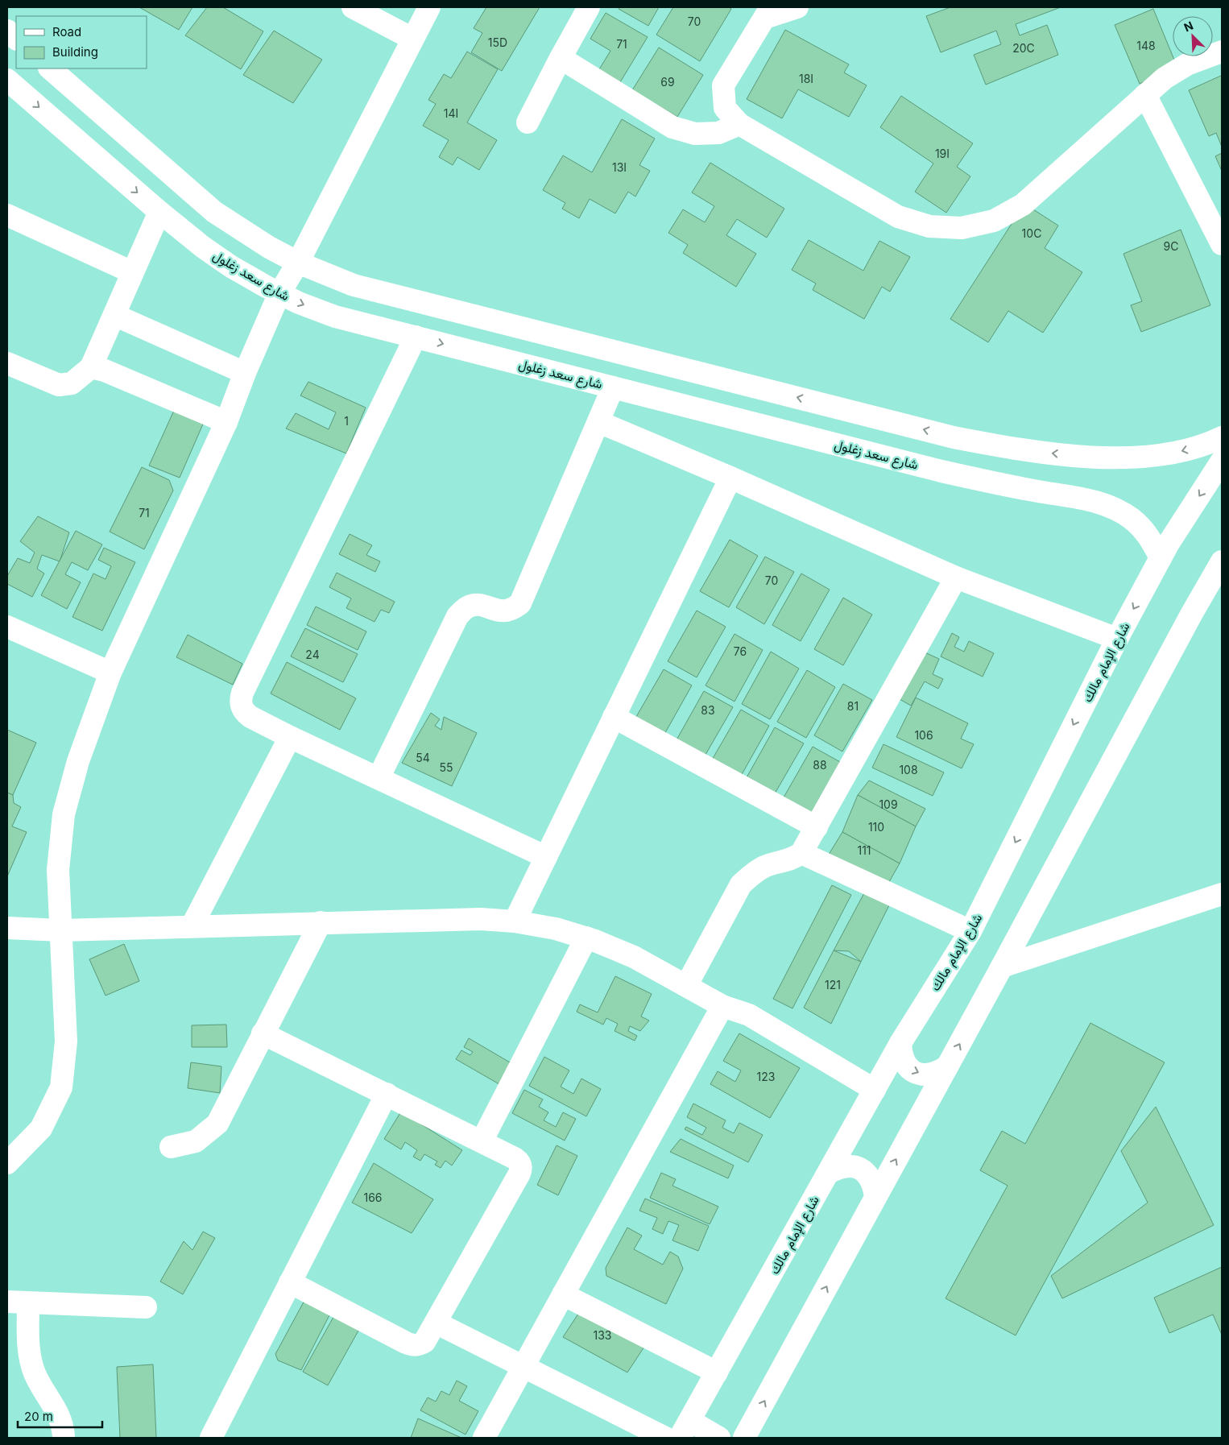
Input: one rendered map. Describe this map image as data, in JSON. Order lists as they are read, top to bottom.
{
  "streets": {
    "street": ["شارع سعد زغلول", "شارع الإمام مالك"]
  },
  "crossings": [
    ["شارع سعد زغلول", "شارع الإمام مالك"]
  ],
  "house_numbers": [
    "70",
    "15D",
    "71",
    "148",
    "20C",
    "18I",
    "69",
    "14I",
    "19I",
    "13I",
    "10C",
    "9C",
    "1",
    "71",
    "70",
    "76",
    "24",
    "81",
    "83",
    "106",
    "54",
    "88",
    "55",
    "108",
    "109",
    "110",
    "111",
    "121",
    "123",
    "166",
    "133"
  ],
  "legend": ["Road", "Building"],
  "scale_bar": "20 m",
  "north": "top left"
}
